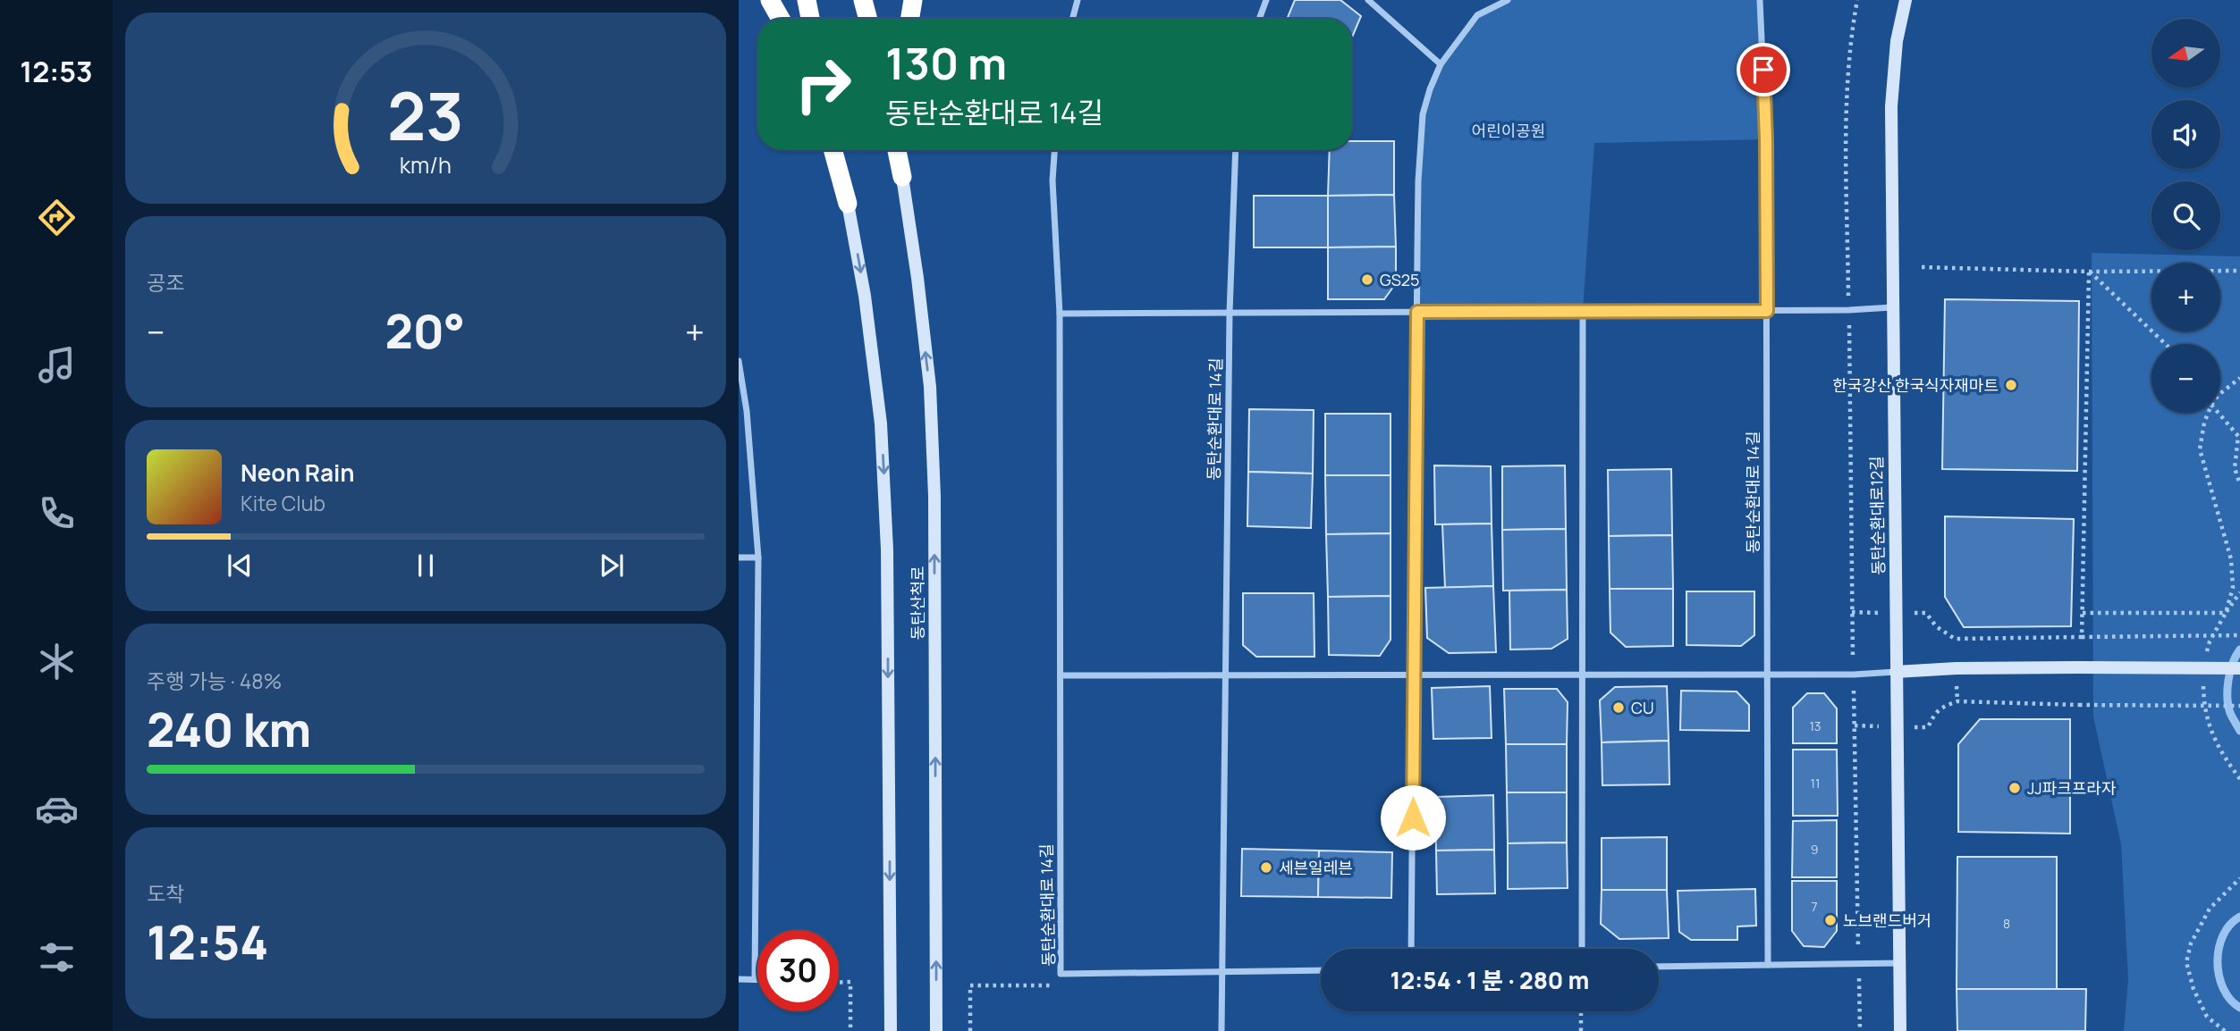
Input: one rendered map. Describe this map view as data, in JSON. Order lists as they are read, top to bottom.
{
  "streets": {
    "main road": ["동탄순환대로12길", "동탄산척로"],
    "street": ["동탄순환대로 14길"]
  },
  "parks": ["어린이공원"],
  "places": [
    "GS25",
    "한국강산 한국식자재마트",
    "CU",
    "JJ파크프라자",
    "세븐일레븐",
    "노브랜드버거"
  ],
  "house_numbers": [
    "13",
    "11",
    "9",
    "7",
    "8"
  ],
  "north": "left",
  "page": {
    "tabs": "12:53",
    "map_buttons": ["+", "−"],
    "turn": ["130 m", "동탄순환대로 14길"],
    "tile": [
      "공조",
      ["주행 가능 · 48%", "240 km"],
      ["도착", "12:54"]
    ],
    "heat": ["−", "20°", "+"],
    "song": ["Neon Rain", "Kite Club"],
    "limit": "30",
    "trip": "12:54 · 1 분 · 280 m",
    "gauge": ["23", "km/h"]
  }
}
